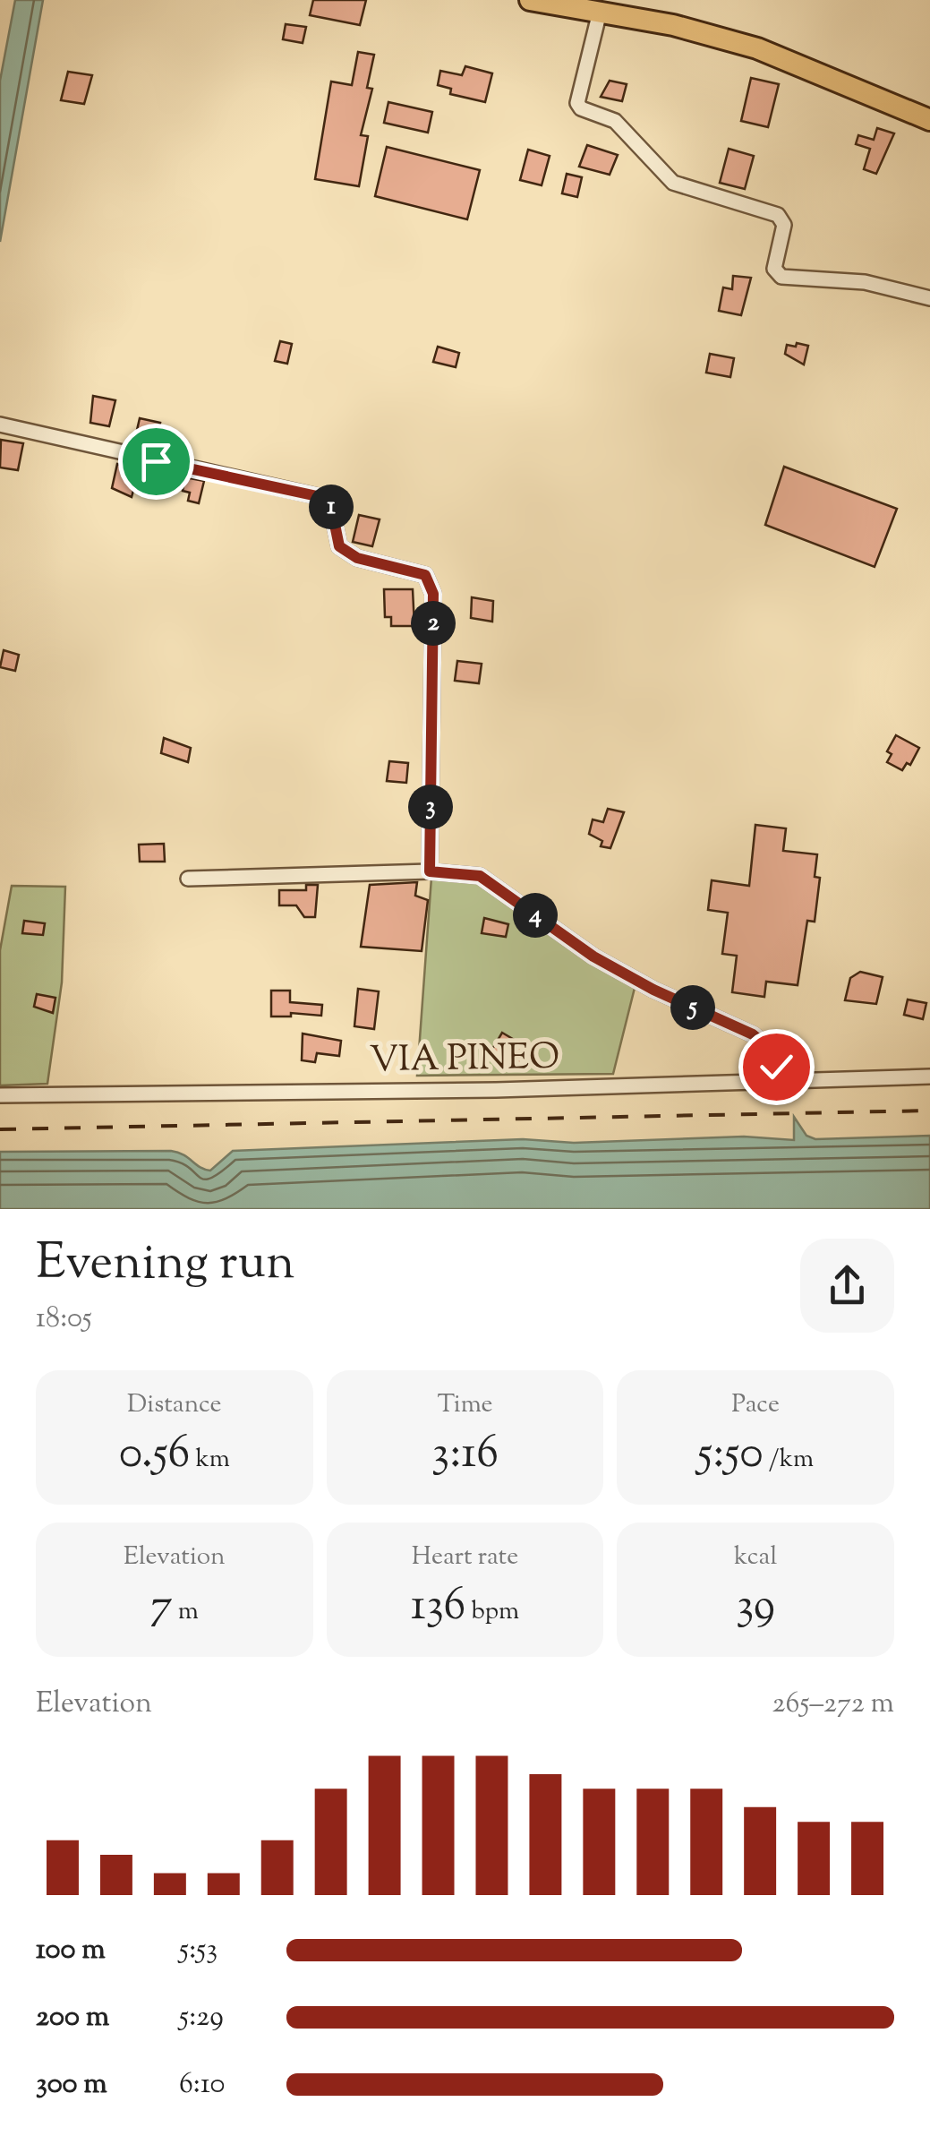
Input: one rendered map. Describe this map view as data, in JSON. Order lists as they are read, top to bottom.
{
  "streets": {
    "street": ["VIA PINEO"]
  },
  "page": {
    "pins": [
      "1",
      "2",
      "3",
      "4",
      "5"
    ],
    "heading": ["Evening run", "18:05"],
    "stats": [
      ["Distance", "0.56 km"],
      ["Time", "3:16"],
      ["Pace", "5:50 /km"],
      ["Elevation", "7 m"],
      ["Heart rate", "136 bpm"],
      ["kcal", "39"]
    ],
    "chart": ["Elevation", "265–272 m"],
    "list": [
      {
        "name": "100 m",
        "note": "5:53"
      },
      {
        "name": "200 m",
        "note": "5:29"
      },
      {
        "name": "300 m",
        "note": "6:10"
      }
    ]
  }
}
